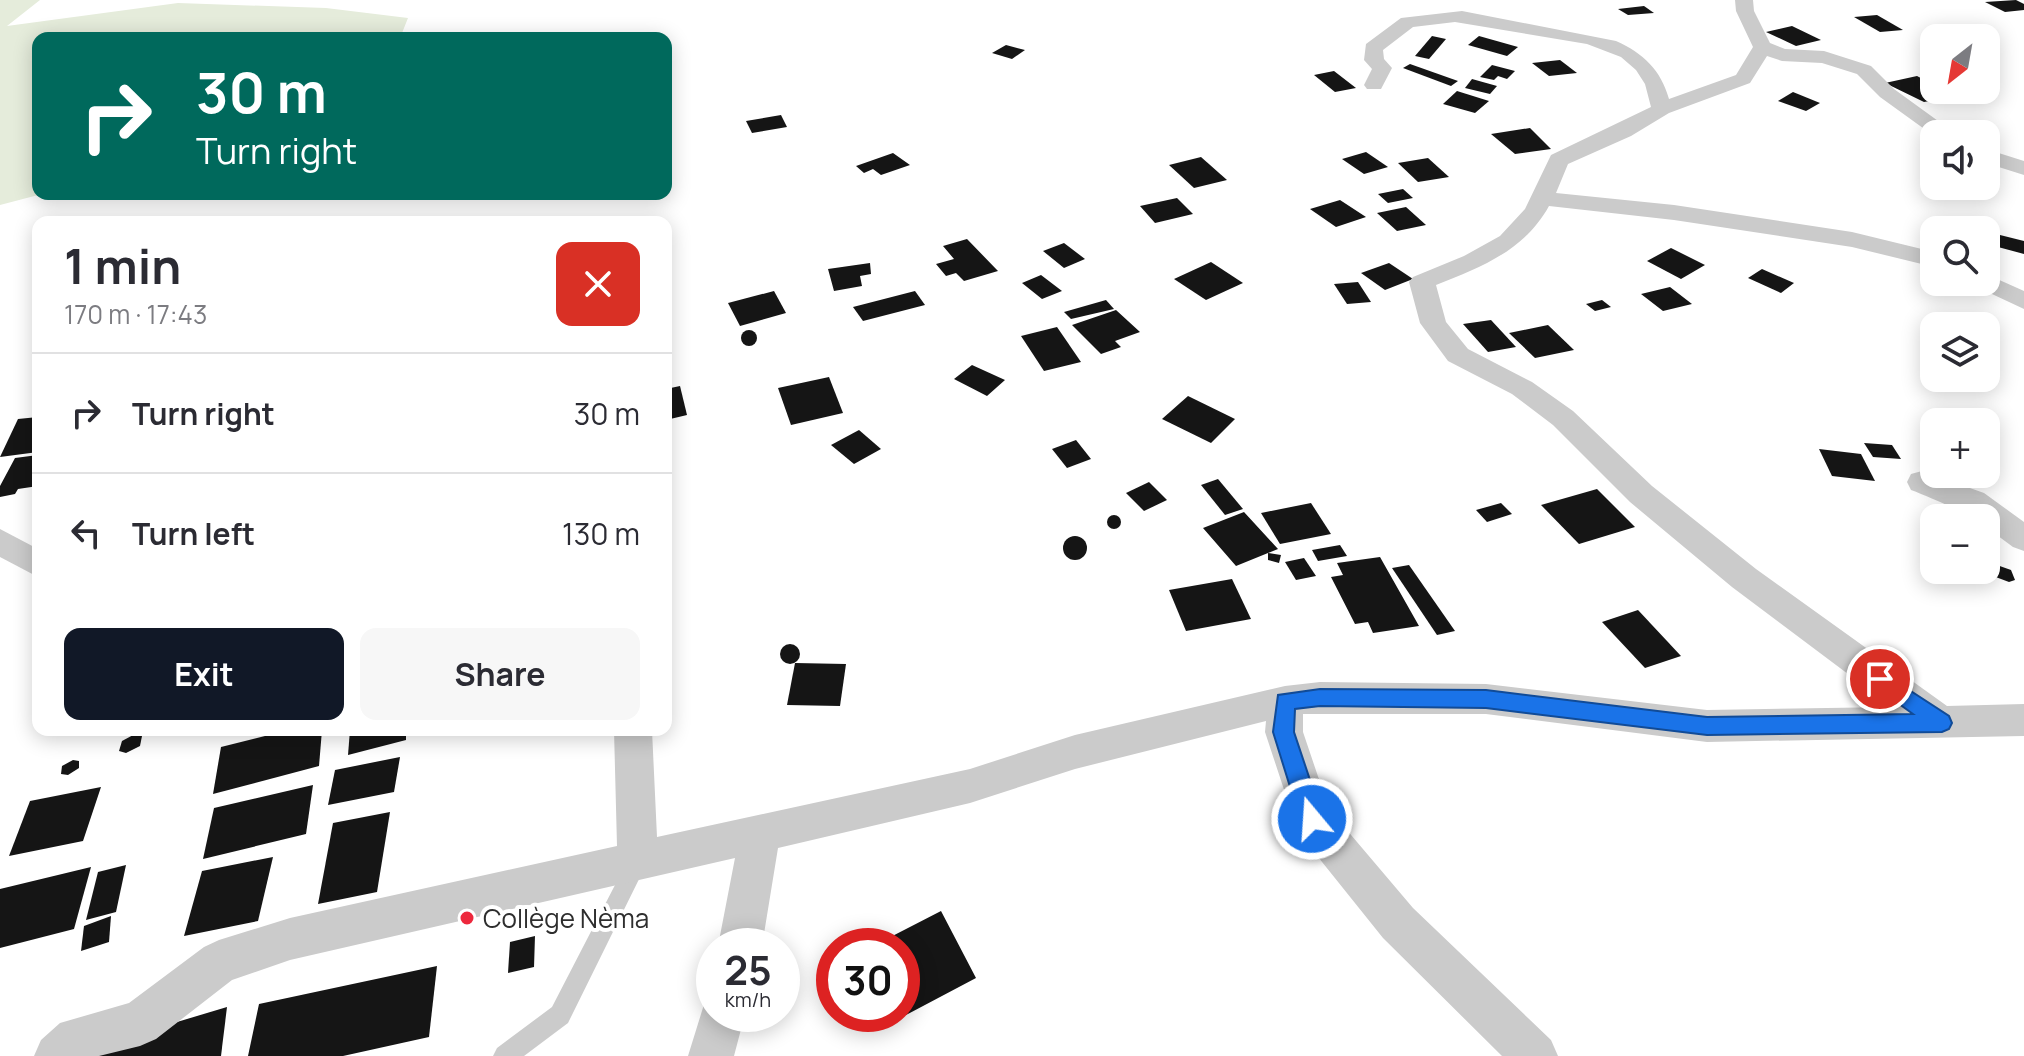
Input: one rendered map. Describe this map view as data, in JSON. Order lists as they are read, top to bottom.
{
  "places": ["Collège Nèma"],
  "north": "bottom left",
  "page": {
    "map_buttons": ["+", "−"],
    "turn": ["30 m", "Turn right"],
    "heading": ["1 min", "170 m · 17:43"],
    "list": [
      {
        "name": "Turn right",
        "value": "30 m"
      },
      {
        "name": "Turn left",
        "value": "130 m"
      }
    ],
    "buttons": ["Exit", "Share"],
    "speed": "25 km/h",
    "limit": "30"
  }
}
